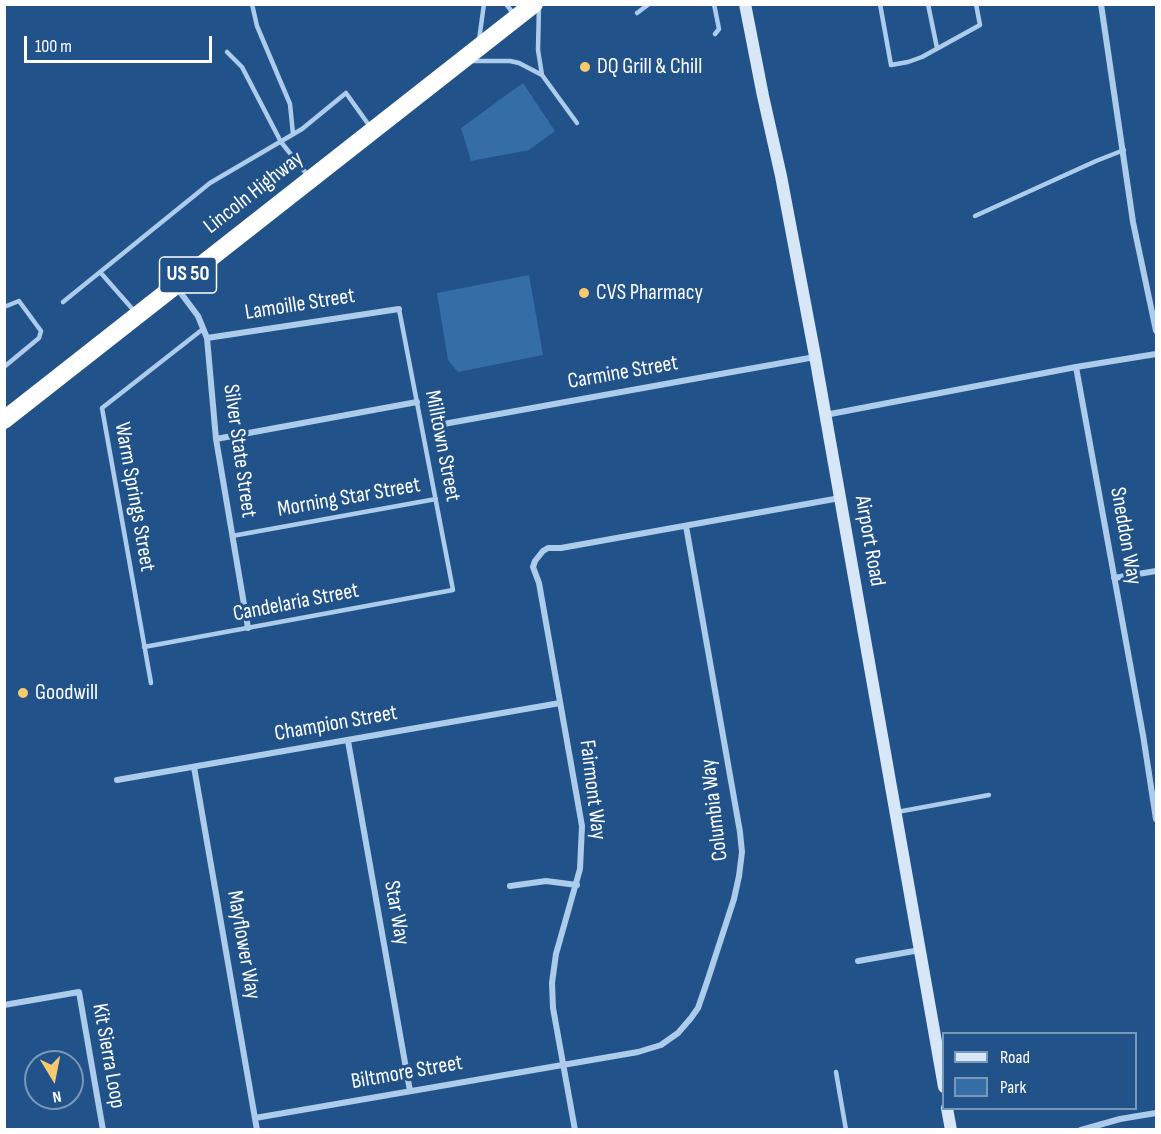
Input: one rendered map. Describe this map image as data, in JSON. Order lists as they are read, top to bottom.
{
  "streets": {
    "highway": ["Lincoln Highway", "US 50"],
    "street": [
      "Lamoille Street",
      "Carmine Street",
      "Silver State Street",
      "Sneddon Way",
      "Airport Road",
      "Champion Street",
      "Fairmont Way",
      "Columbia Way",
      "Star Way",
      "Mayflower Way",
      "Kit Sierra Loop",
      "Biltmore Street"
    ],
    "lane": [
      "Milltown Street",
      "Warm Springs Street",
      "Morning Star Street",
      "Candelaria Street"
    ]
  },
  "crossings": [
    ["Lincoln Highway", "Silver State Street"],
    ["Lamoille Street", "Milltown Street"],
    ["Lamoille Street", "Silver State Street"],
    ["Carmine Street", "Airport Road"],
    ["Milltown Street", "Morning Star Street"],
    ["Milltown Street", "Candelaria Street"],
    ["Silver State Street", "Warm Springs Street"],
    ["Silver State Street", "Morning Star Street"],
    ["Silver State Street", "Candelaria Street"],
    ["Warm Springs Street", "Candelaria Street"],
    ["Champion Street", "Fairmont Way"],
    ["Champion Street", "Star Way"],
    ["Champion Street", "Mayflower Way"],
    ["Fairmont Way", "Columbia Way"],
    ["Fairmont Way", "Biltmore Street"],
    ["Columbia Way", "Biltmore Street"],
    ["Star Way", "Biltmore Street"],
    ["Mayflower Way", "Biltmore Street"]
  ],
  "places": ["DQ Grill & Chill", "CVS Pharmacy", "Goodwill"],
  "legend": ["Road", "Park"],
  "scale_bar": "100 m",
  "north": "bottom"
}
